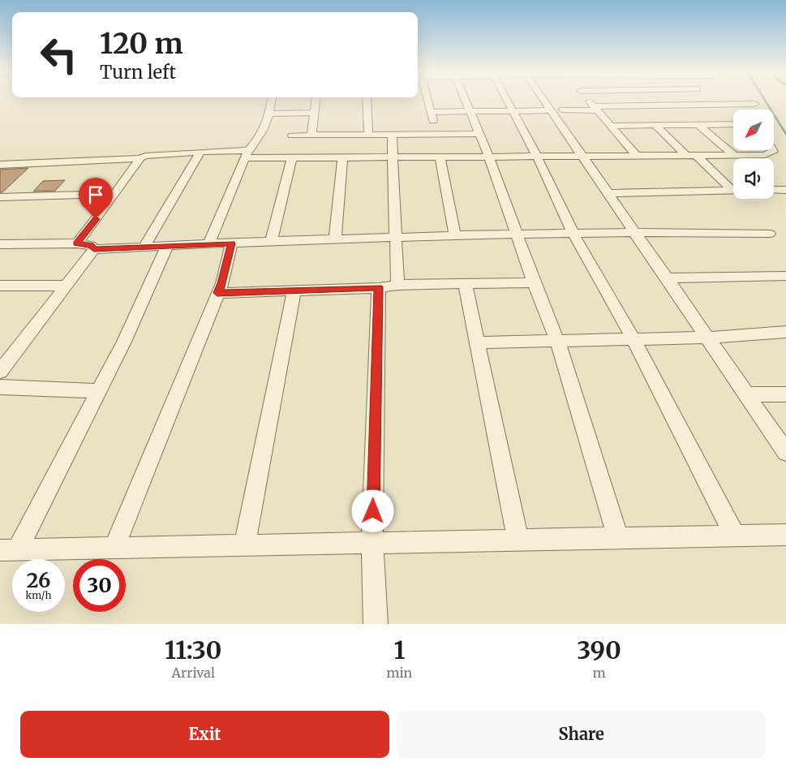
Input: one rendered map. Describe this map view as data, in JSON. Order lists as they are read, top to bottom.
{
  "north": "bottom left",
  "page": {
    "turn": ["120 m", "Turn left"],
    "speed": "26 km/h",
    "limit": "30",
    "eta": [
      "11:30",
      "Arrival",
      "1",
      "min",
      "390",
      "m"
    ],
    "buttons": ["Exit", "Share"]
  }
}
